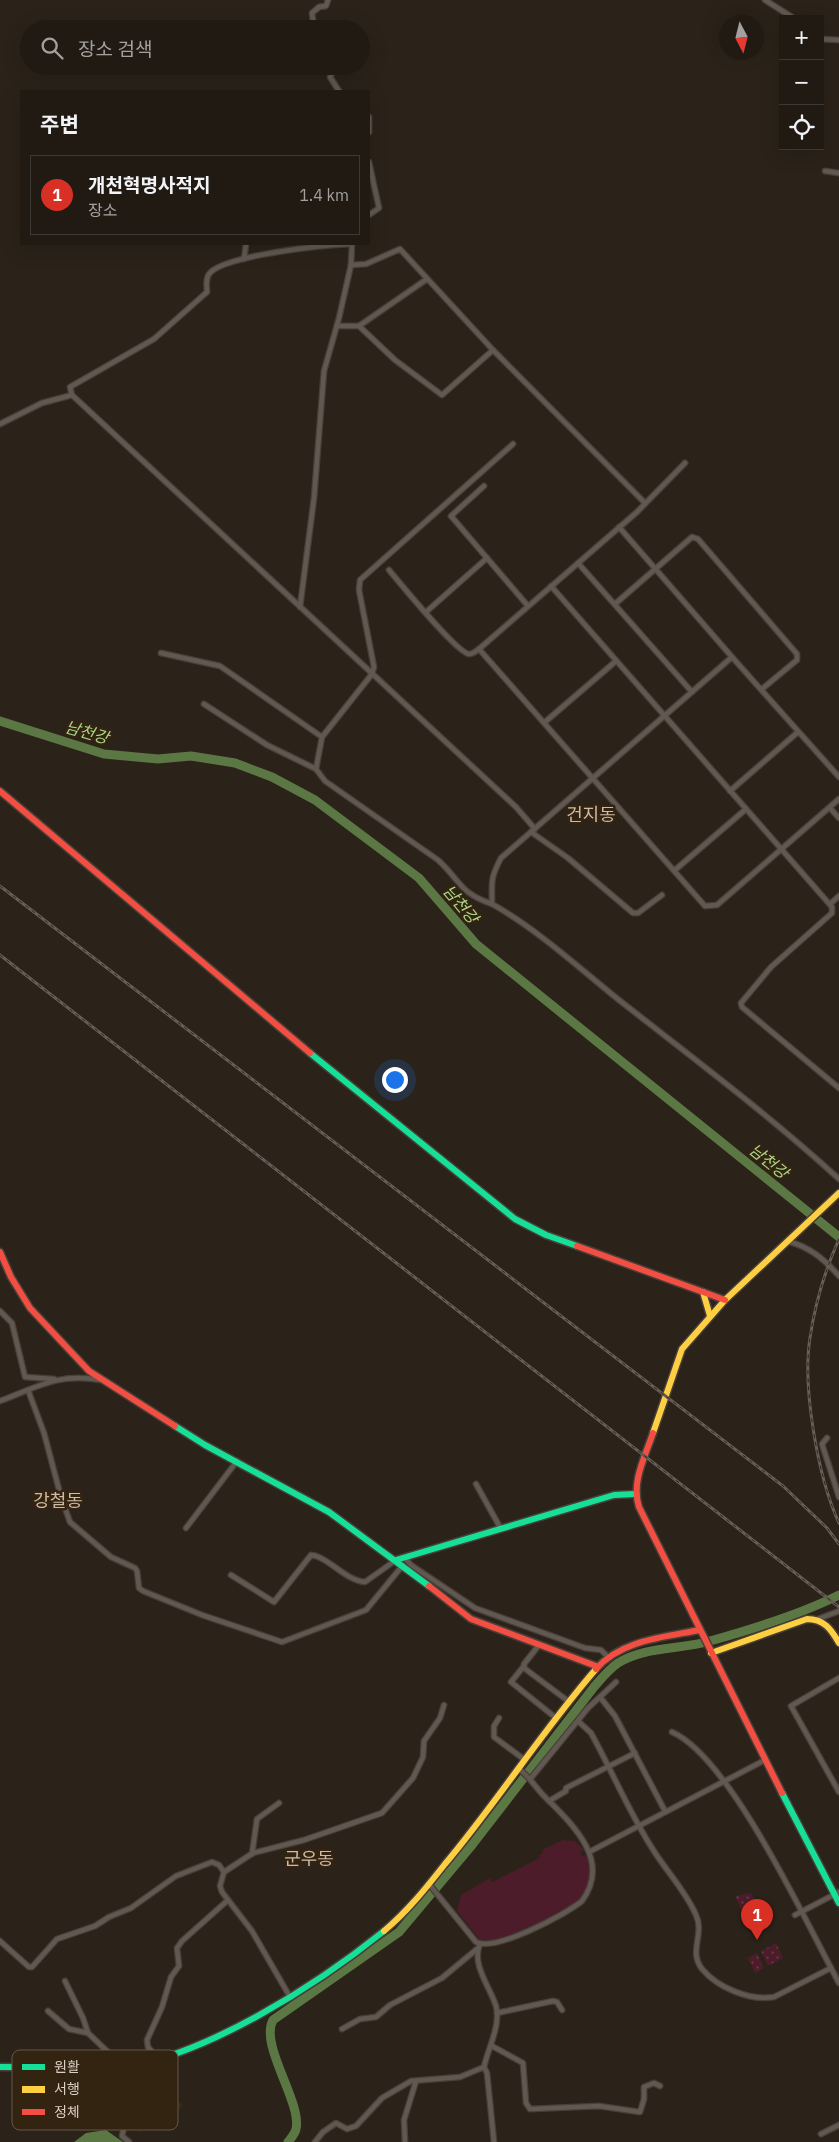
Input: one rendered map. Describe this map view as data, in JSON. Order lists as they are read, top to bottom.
{
  "districts": ["건지동", "강철동", "군우동"],
  "water": ["남천강"],
  "legend": ["원활", "서행", "정체"],
  "north": "bottom",
  "page": {
    "map_buttons": ["+", "−"],
    "search": "장소 검색",
    "heading": "주변",
    "list": [
      {
        "mark": "1",
        "name": "개천혁명사적지",
        "note": "장소",
        "value": "1.4 km"
      }
    ],
    "pins": "1"
  }
}
